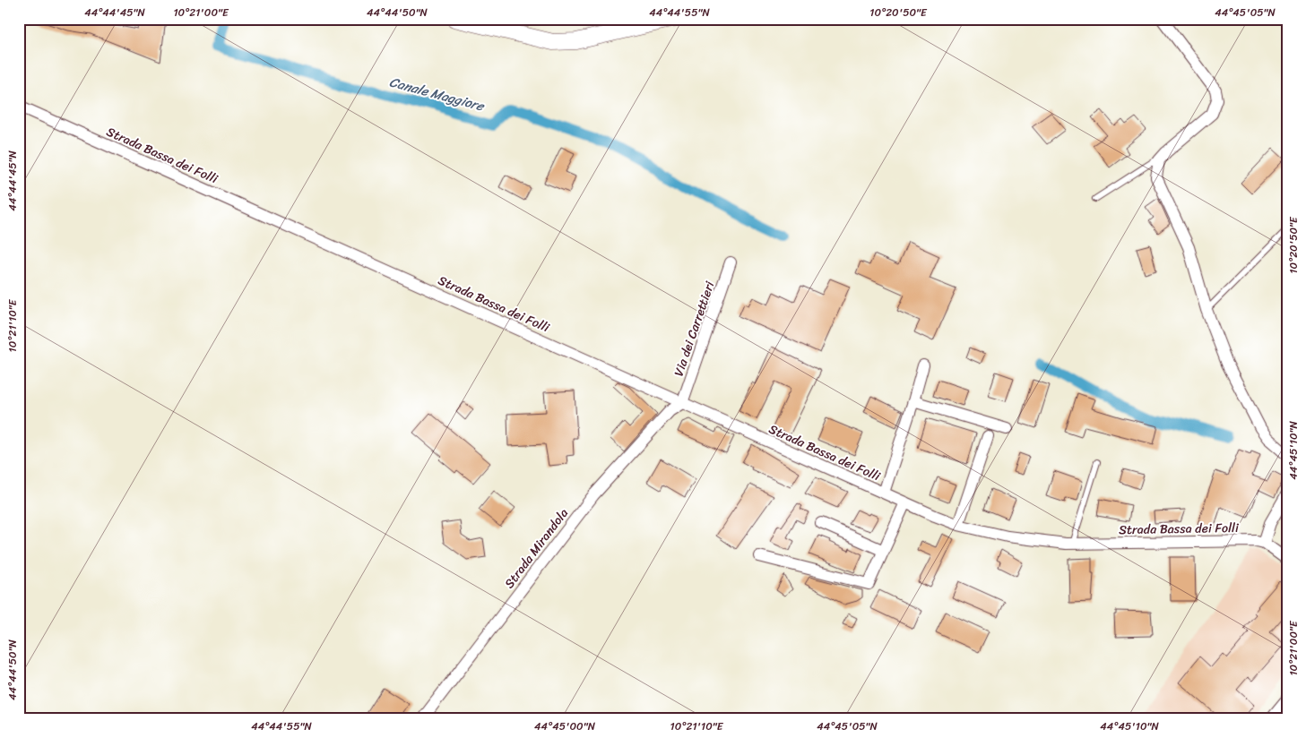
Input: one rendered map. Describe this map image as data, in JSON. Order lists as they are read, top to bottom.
{
  "streets": {
    "street": ["Strada Bassa dei Folli", "Via dei Carrettieri", "Strada Mirandola"]
  },
  "crossings": [
    ["Strada Bassa dei Folli", "Via dei Carrettieri"],
    ["Strada Bassa dei Folli", "Strada Mirandola"],
    ["Via dei Carrettieri", "Strada Mirandola"]
  ],
  "water": ["Canale Maggiore"],
  "coordinates": [
    "44°44'45\"N",
    "10°21'00\"E",
    "44°44'50\"N",
    "44°44'55\"N",
    "10°20'50\"E",
    "44°45'05\"N",
    "10°21'10\"E",
    "44°45'10\"N",
    "44°45'00\"N"
  ]
}
